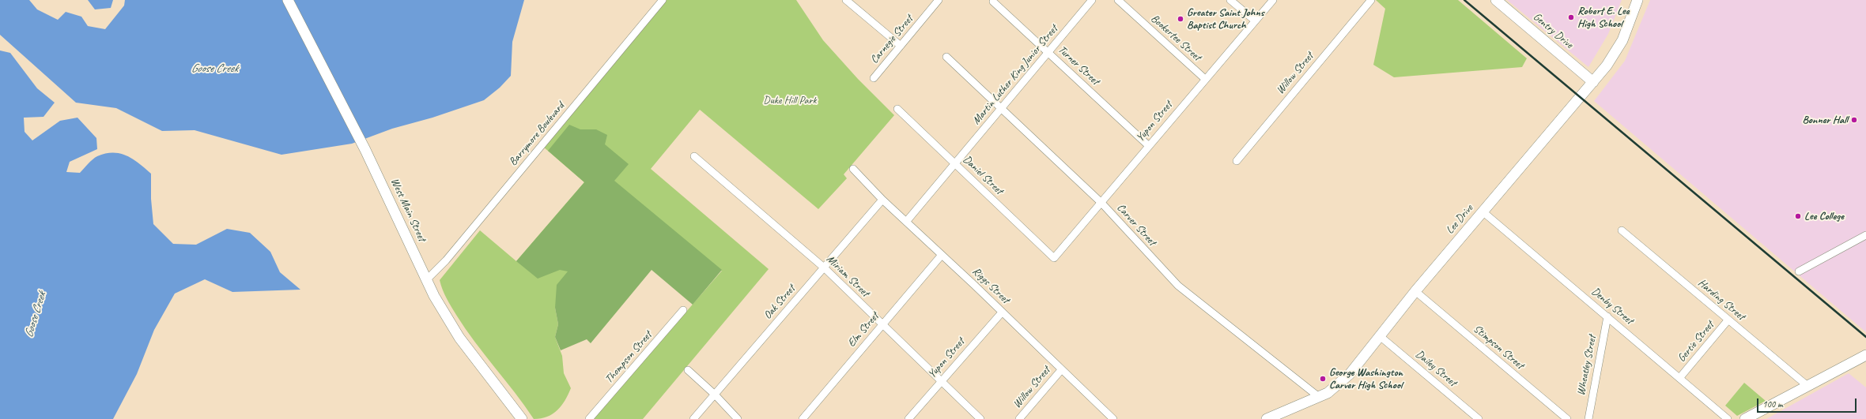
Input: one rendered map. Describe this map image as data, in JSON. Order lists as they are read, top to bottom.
{
  "streets": {
    "main road": ["Gentry Drive", "West Main Street", "Lee Drive"],
    "street": [
      "Bookertee Street",
      "Carnegie Street",
      "Turner Street",
      "Willow Street",
      "Martin Luther King Junior Street",
      "Yupon Street",
      "Barrymore Boulevard",
      "Daniel Street",
      "Carver Street",
      "Miriam Street",
      "Riggs Street",
      "Harding Street",
      "Oak Street",
      "Denby Street",
      "Elm Street",
      "Gertie Street",
      "Stimpson Street",
      "Thompson Street",
      "Wheatley Street",
      "Dailey Street"
    ]
  },
  "crossings": [
    ["Gentry Drive", "Lee Drive"],
    ["Bookertee Street", "Yupon Street"],
    ["Turner Street", "Martin Luther King Junior Street"],
    ["Turner Street", "Yupon Street"],
    ["Willow Street", "Riggs Street"],
    ["Martin Luther King Junior Street", "Daniel Street"],
    ["Martin Luther King Junior Street", "Carver Street"],
    ["Martin Luther King Junior Street", "Riggs Street"],
    ["Yupon Street", "Daniel Street"],
    ["Yupon Street", "Carver Street"],
    ["Yupon Street", "Miriam Street"],
    ["Yupon Street", "Riggs Street"],
    ["Barrymore Boulevard", "West Main Street"],
    ["Lee Drive", "Carver Street"],
    ["Lee Drive", "Denby Street"],
    ["Lee Drive", "Stimpson Street"],
    ["Lee Drive", "Dailey Street"],
    ["Miriam Street", "Oak Street"],
    ["Miriam Street", "Elm Street"],
    ["Riggs Street", "Oak Street"],
    ["Riggs Street", "Elm Street"],
    ["Harding Street", "Gertie Street"],
    ["Denby Street", "Gertie Street"],
    ["Denby Street", "Wheatley Street"]
  ],
  "water": ["Goose Creek"],
  "parks": ["Duke Hill Park"],
  "places": [
    "Robert E. Lee High School",
    "Greater Saint Johns Baptist Church",
    "Bonner Hall",
    "Lee College",
    "George Washington Carver High School"
  ],
  "scale_bar": "100 m"
}
